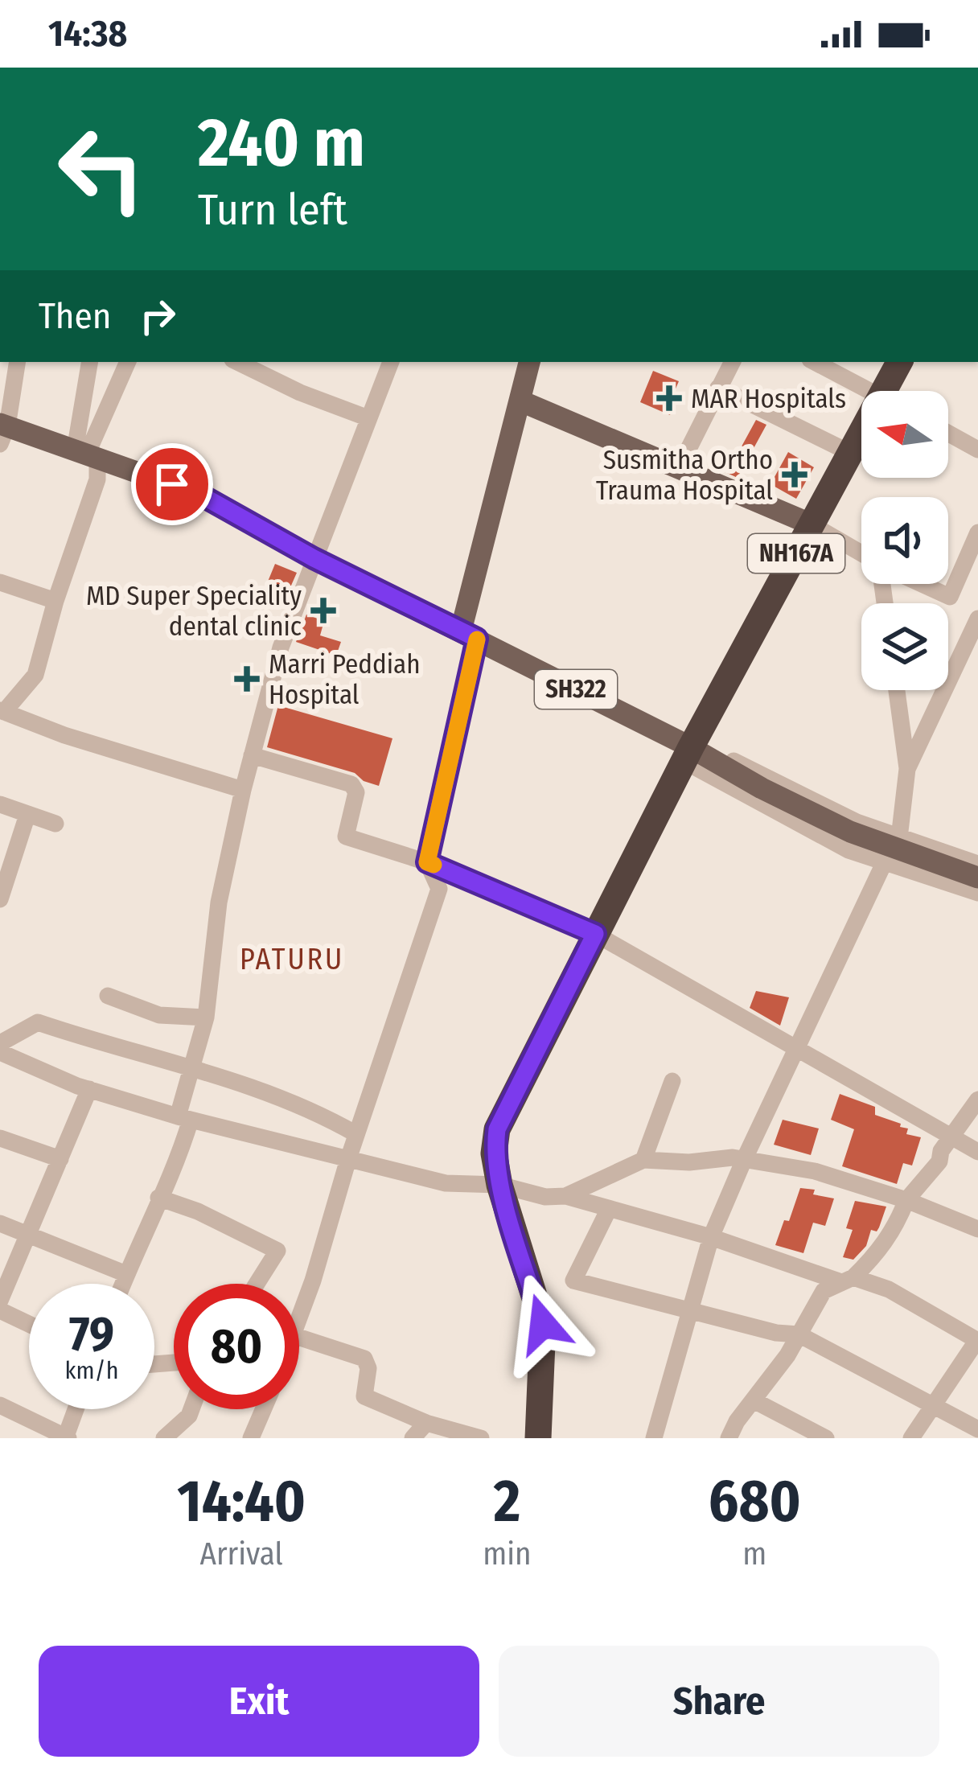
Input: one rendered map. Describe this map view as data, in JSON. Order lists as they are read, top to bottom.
{
  "streets": {
    "highway": ["NH167A"],
    "main road": ["SH322"]
  },
  "crossings": [
    ["NH167A", "SH322"]
  ],
  "districts": ["PATURU"],
  "places": {
    "health": [
      "MAR Hospitals",
      "Susmitha Ortho Trauma Hospital",
      "MD Super Speciality dental clinic",
      "Marri Peddiah Hospital"
    ]
  },
  "north": "left",
  "page": {
    "status": "14:38",
    "turn": ["240 m", "Turn left"],
    "then": "Then",
    "speed": "79 km/h",
    "limit": "80",
    "eta": [
      "14:40",
      "Arrival",
      "2",
      "min",
      "680",
      "m"
    ],
    "buttons": ["Exit", "Share"]
  }
}
